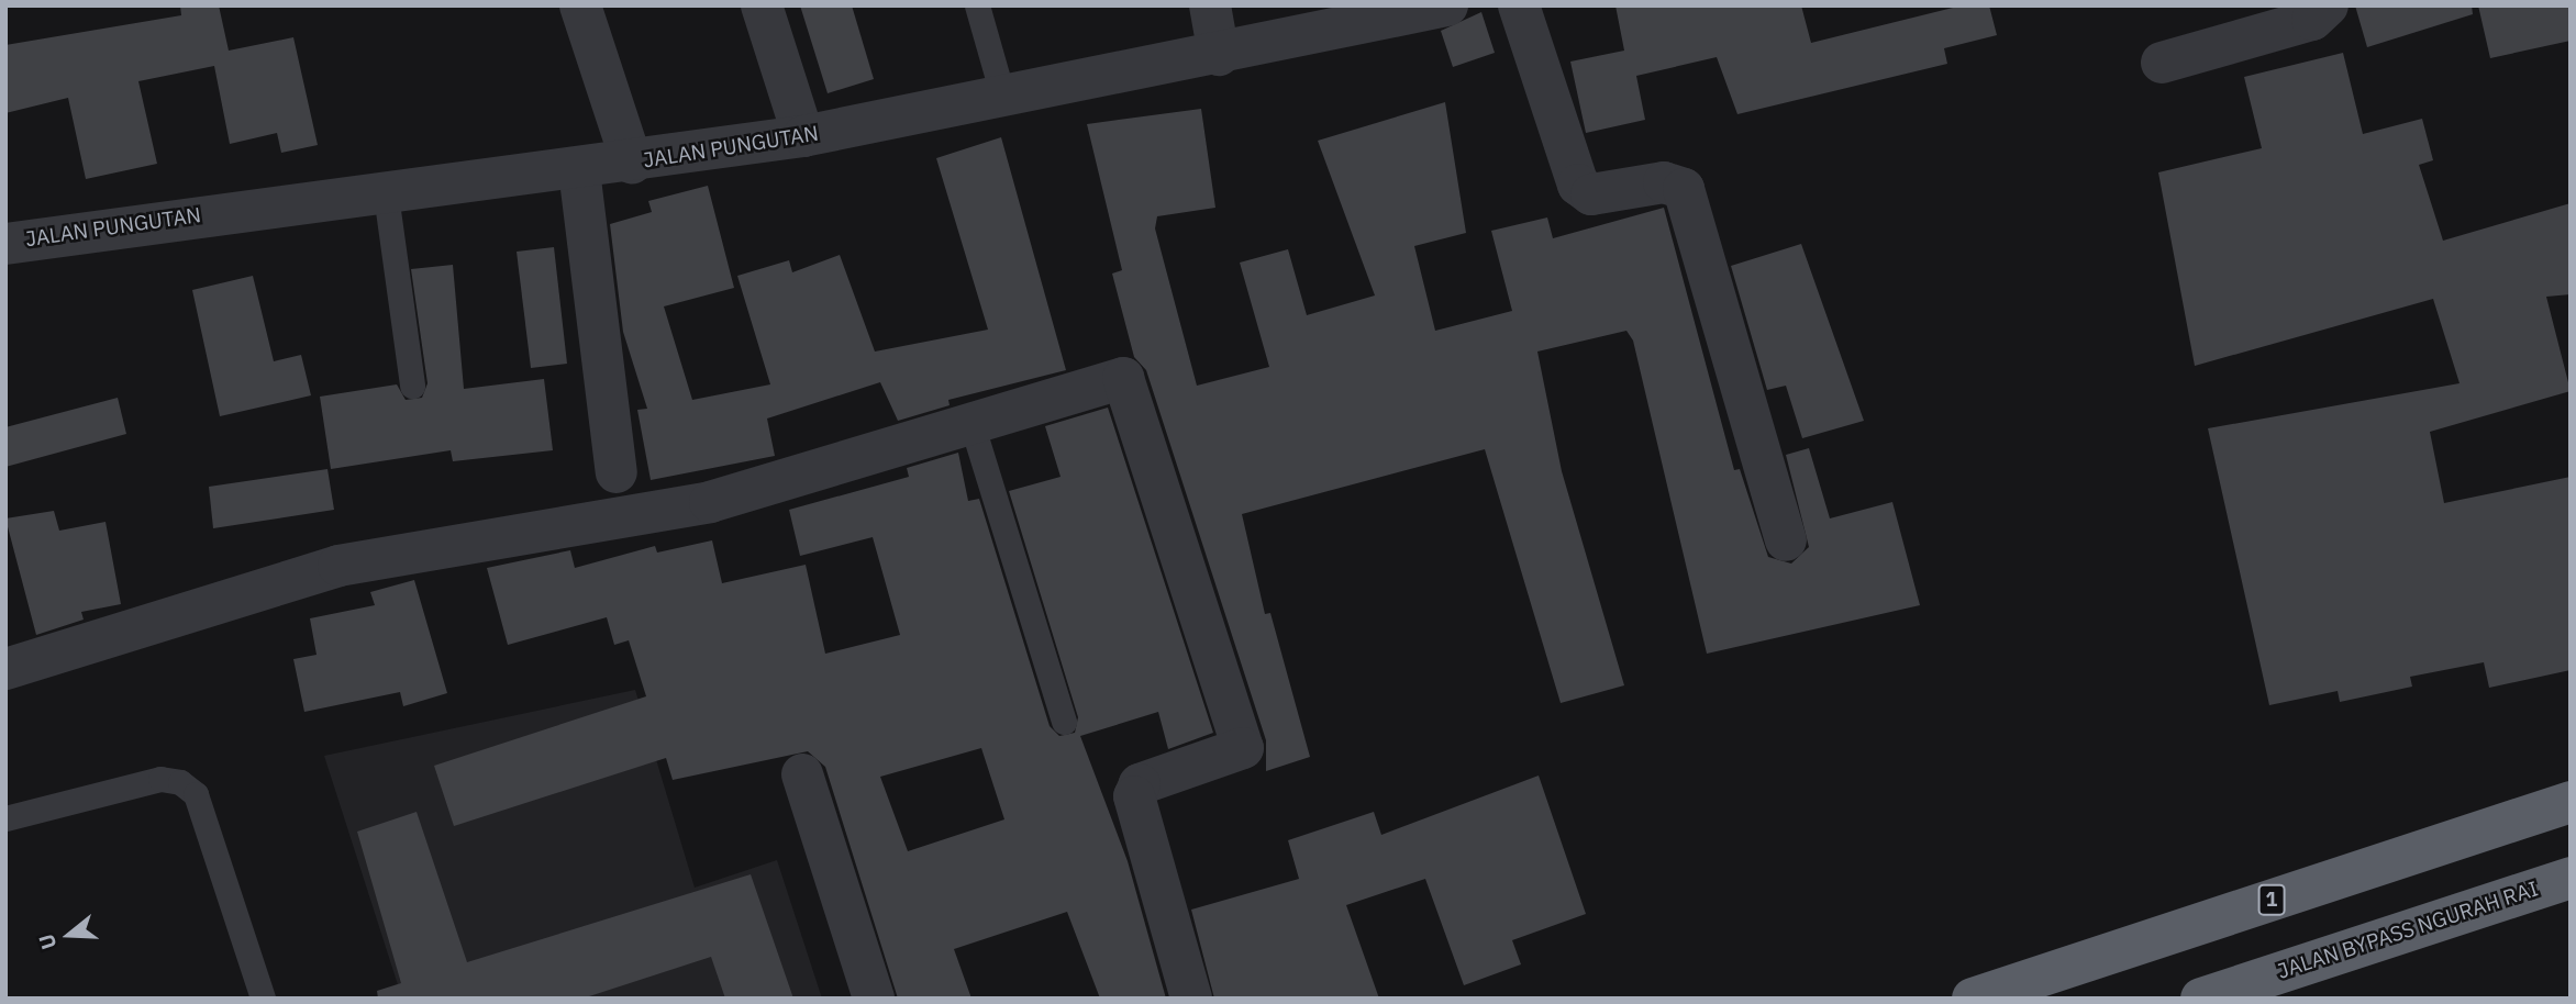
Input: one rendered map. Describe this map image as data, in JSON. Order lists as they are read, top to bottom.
{
  "streets": {
    "highway": ["1", "JALAN BYPASS NGURAH RAI"],
    "street": ["JALAN PUNGUTAN"]
  },
  "north": "left"
}
